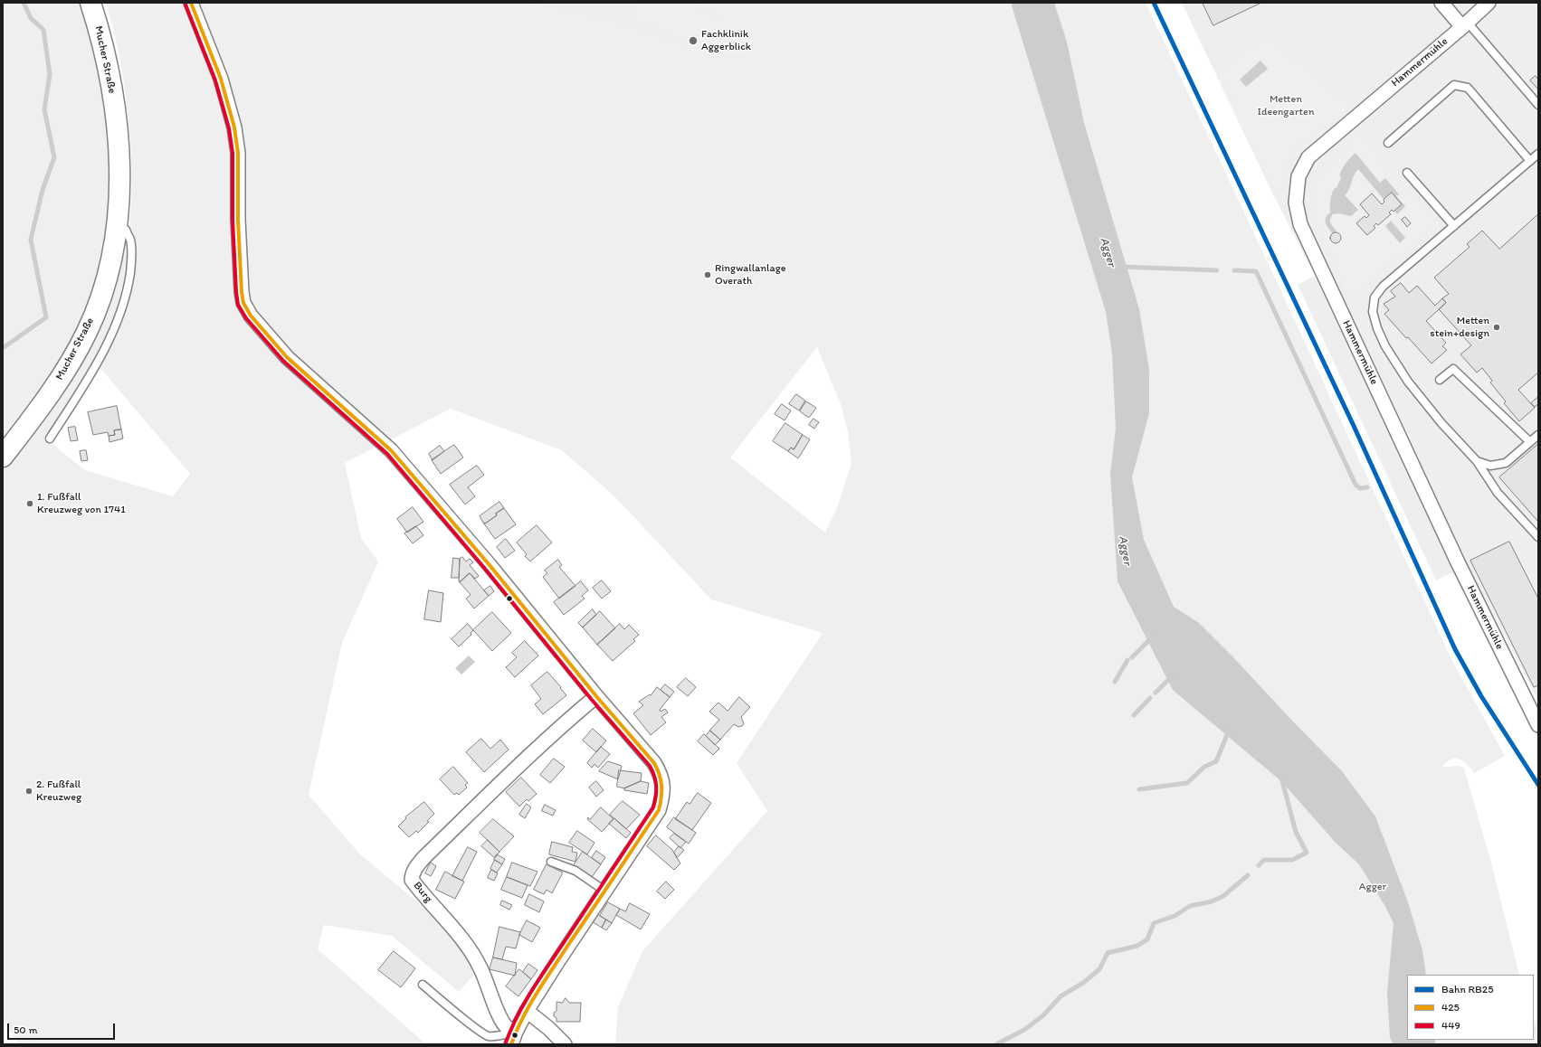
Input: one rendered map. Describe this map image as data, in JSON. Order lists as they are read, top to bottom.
{
  "streets": {
    "main road": ["Mucher Straße"],
    "street": ["Hammermühle", "Burg"]
  },
  "water": ["Agger"],
  "parks": ["Metten Ideengarten", "Agger"],
  "places": [
    "Fachklinik Aggerblick",
    "Ringwallanlage Overath",
    "Metten stein+design",
    "1. Fußfall Kreuzweg von 1741",
    "2. Fußfall Kreuzweg"
  ],
  "lines": ["rail line RB25", "transit line 425", "transit line 449"],
  "legend": ["Bahn RB25", "425", "449"],
  "scale_bar": "50 m"
}
